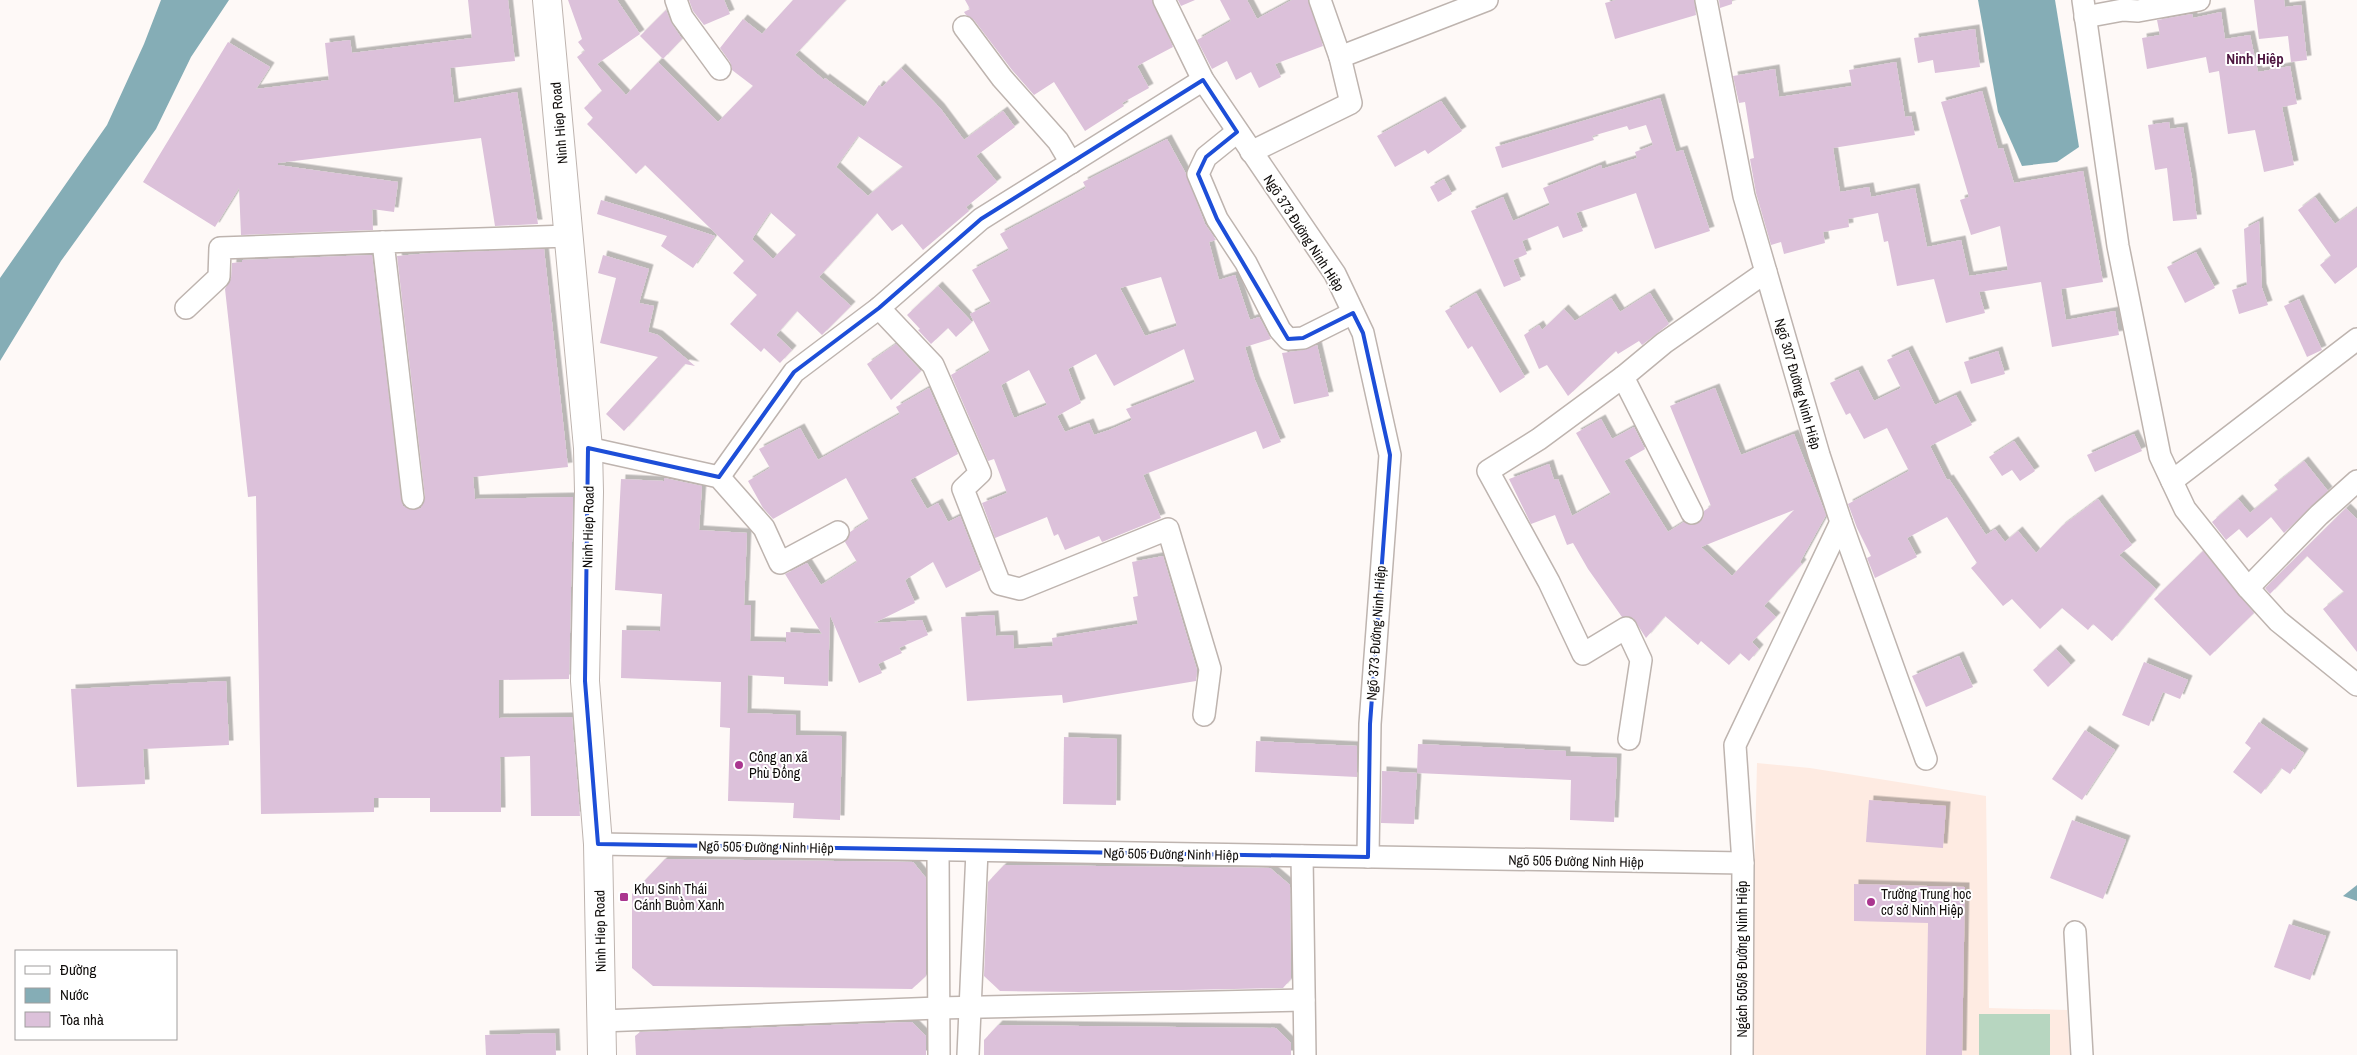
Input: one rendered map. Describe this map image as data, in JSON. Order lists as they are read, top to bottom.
{
  "streets": {
    "main road": ["Ninh Hiep Road"],
    "street": [
      "Ngõ 373 Đường Ninh Hiệp",
      "Ngõ 307 Đường Ninh Hiệp",
      "Ngõ 505 Đường Ninh Hiệp",
      "Ngách 505/8 Đường Ninh Hiệp"
    ]
  },
  "crossings": [
    ["Ninh Hiep Road", "Ngõ 505 Đường Ninh Hiệp"],
    ["Ngõ 373 Đường Ninh Hiệp", "Ngõ 505 Đường Ninh Hiệp"],
    ["Ngõ 307 Đường Ninh Hiệp", "Ngách 505/8 Đường Ninh Hiệp"],
    ["Ngõ 505 Đường Ninh Hiệp", "Ngách 505/8 Đường Ninh Hiệp"]
  ],
  "districts": ["Ninh Hiệp"],
  "places": {
    "other": ["Công an xã Phù Đổng", "Trường Trung học cơ sở Ninh Hiệp"],
    "transit": ["Khu Sinh Thái Cánh Buồm Xanh"]
  },
  "legend": ["Đường", "Nước", "Tòa nhà"]
}
